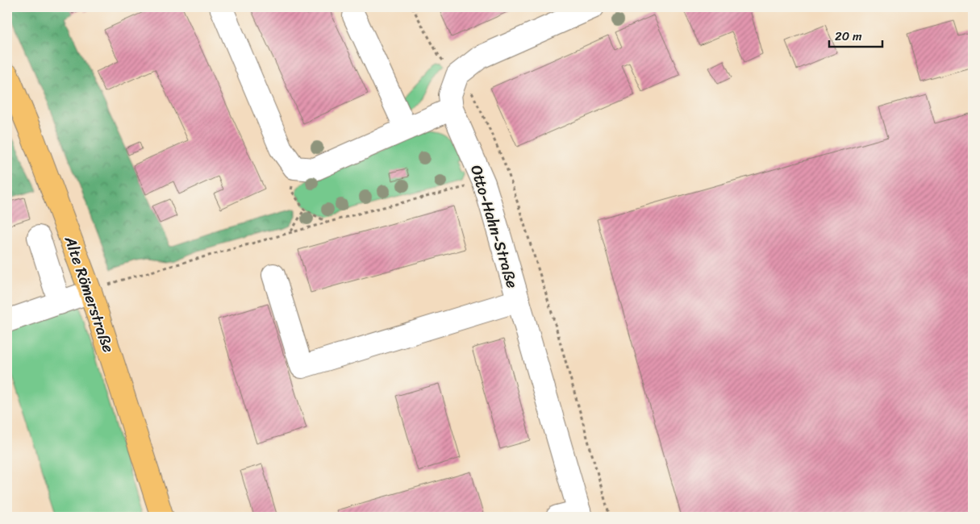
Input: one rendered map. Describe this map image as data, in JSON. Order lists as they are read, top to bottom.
{
  "streets": {
    "main road": ["Alte Römerstraße"],
    "street": ["Otto-Hahn-Straße"]
  },
  "scale_bar": "20 m"
}
